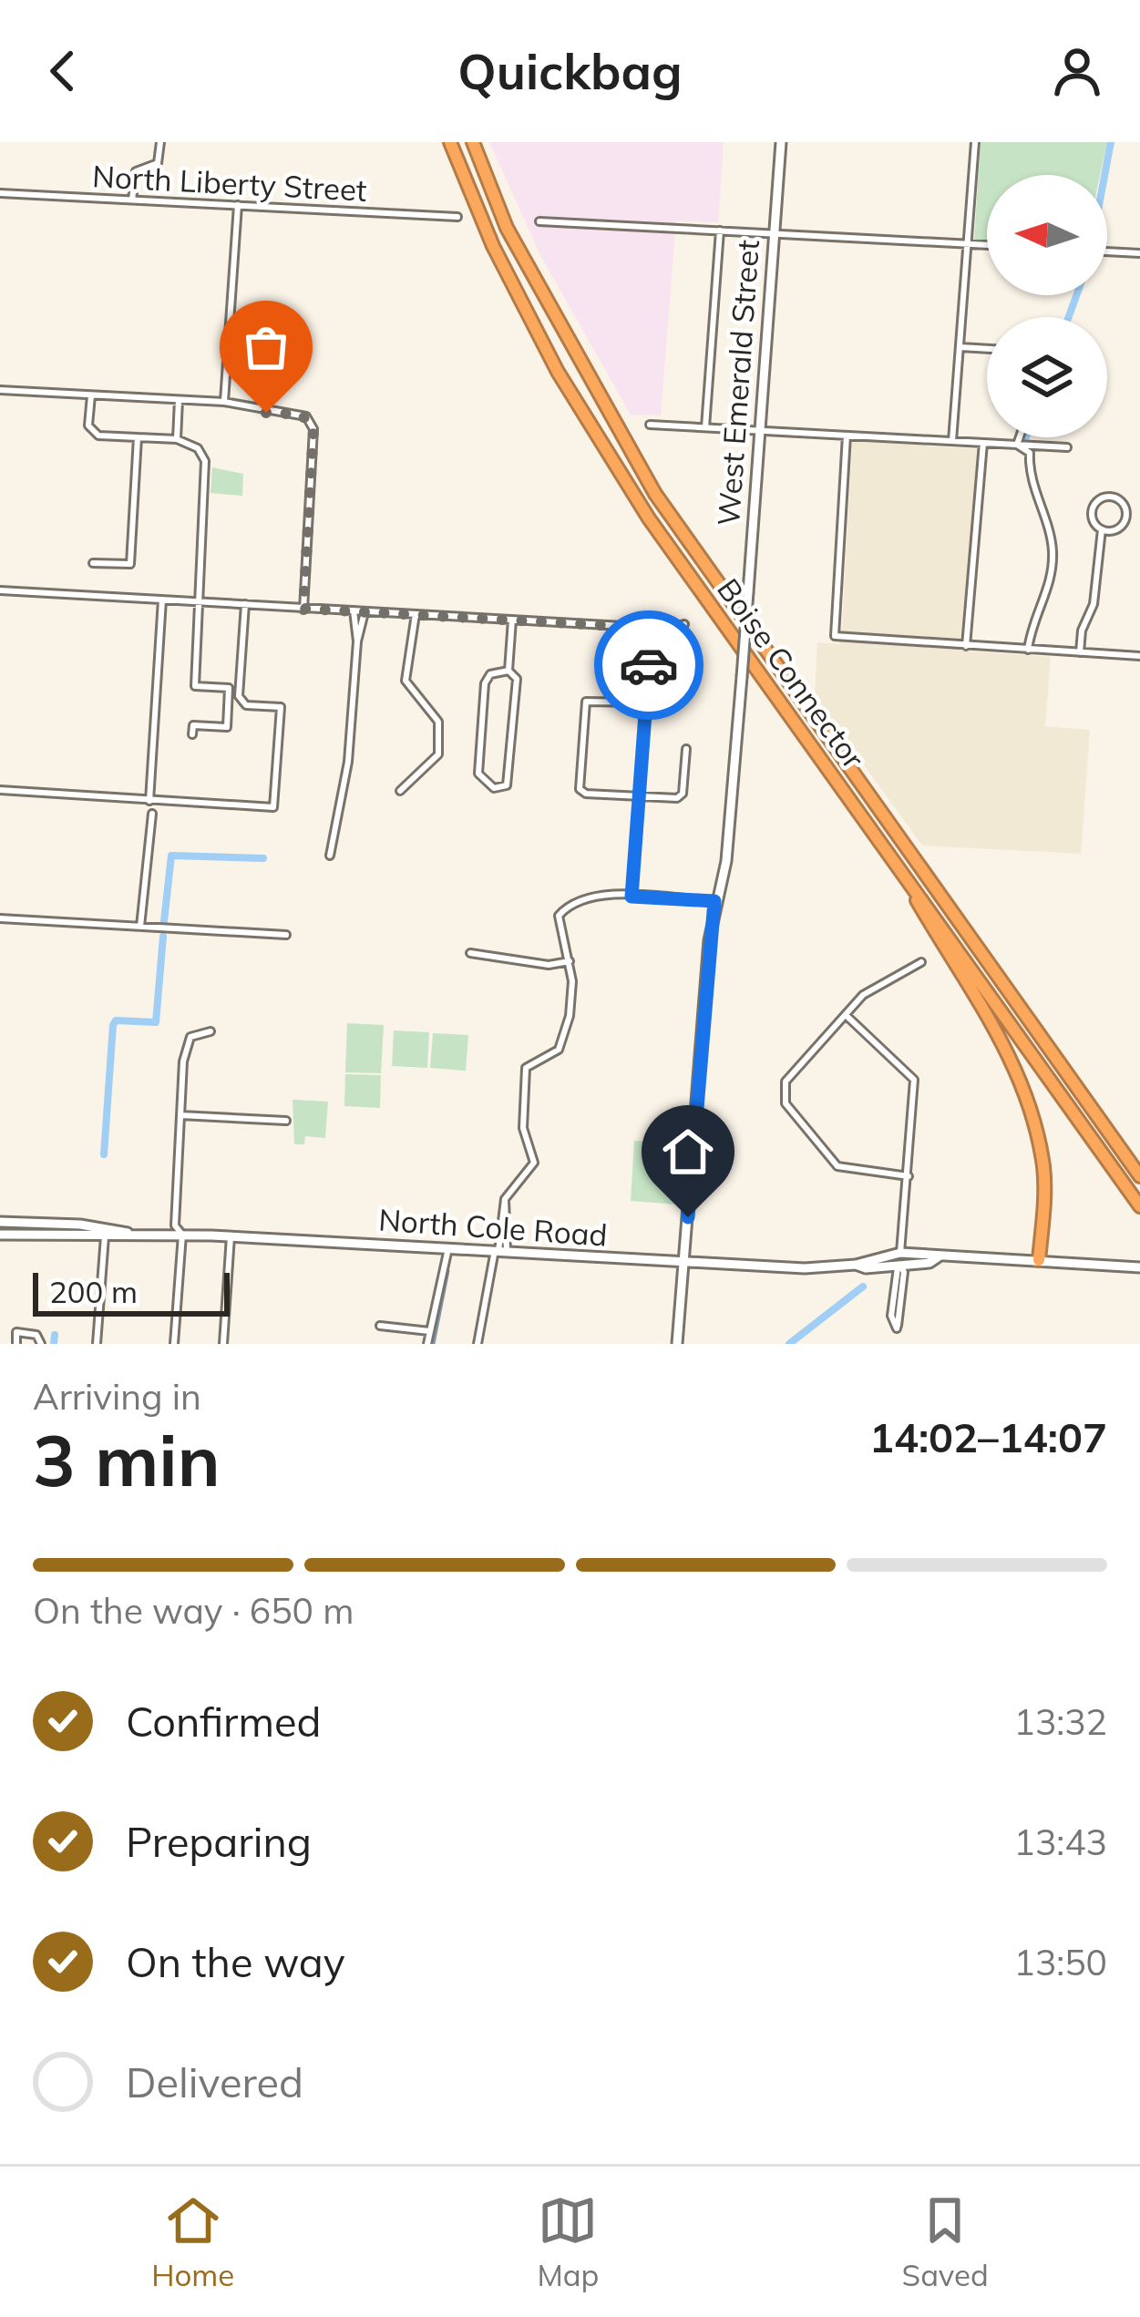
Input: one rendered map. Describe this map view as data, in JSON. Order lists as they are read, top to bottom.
{
  "streets": {
    "highway": ["Boise Connector"],
    "main road": ["West Emerald Street", "North Cole Road"],
    "street": ["North Liberty Street"]
  },
  "crossings": [
    ["West Emerald Street", "North Cole Road"]
  ],
  "scale_bar": "200 m",
  "north": "left",
  "page": {
    "header": "Quickbag",
    "scale": "200 m",
    "heading": ["3 min", "Arriving in", "14:02–14:07"],
    "bar": "On the way · 650 m",
    "list": [
      ["Confirmed", "13:32"],
      ["Preparing", "13:43"],
      ["On the way", "13:50"],
      "Delivered"
    ],
    "tabs": ["Home", "Map", "Saved"]
  }
}
